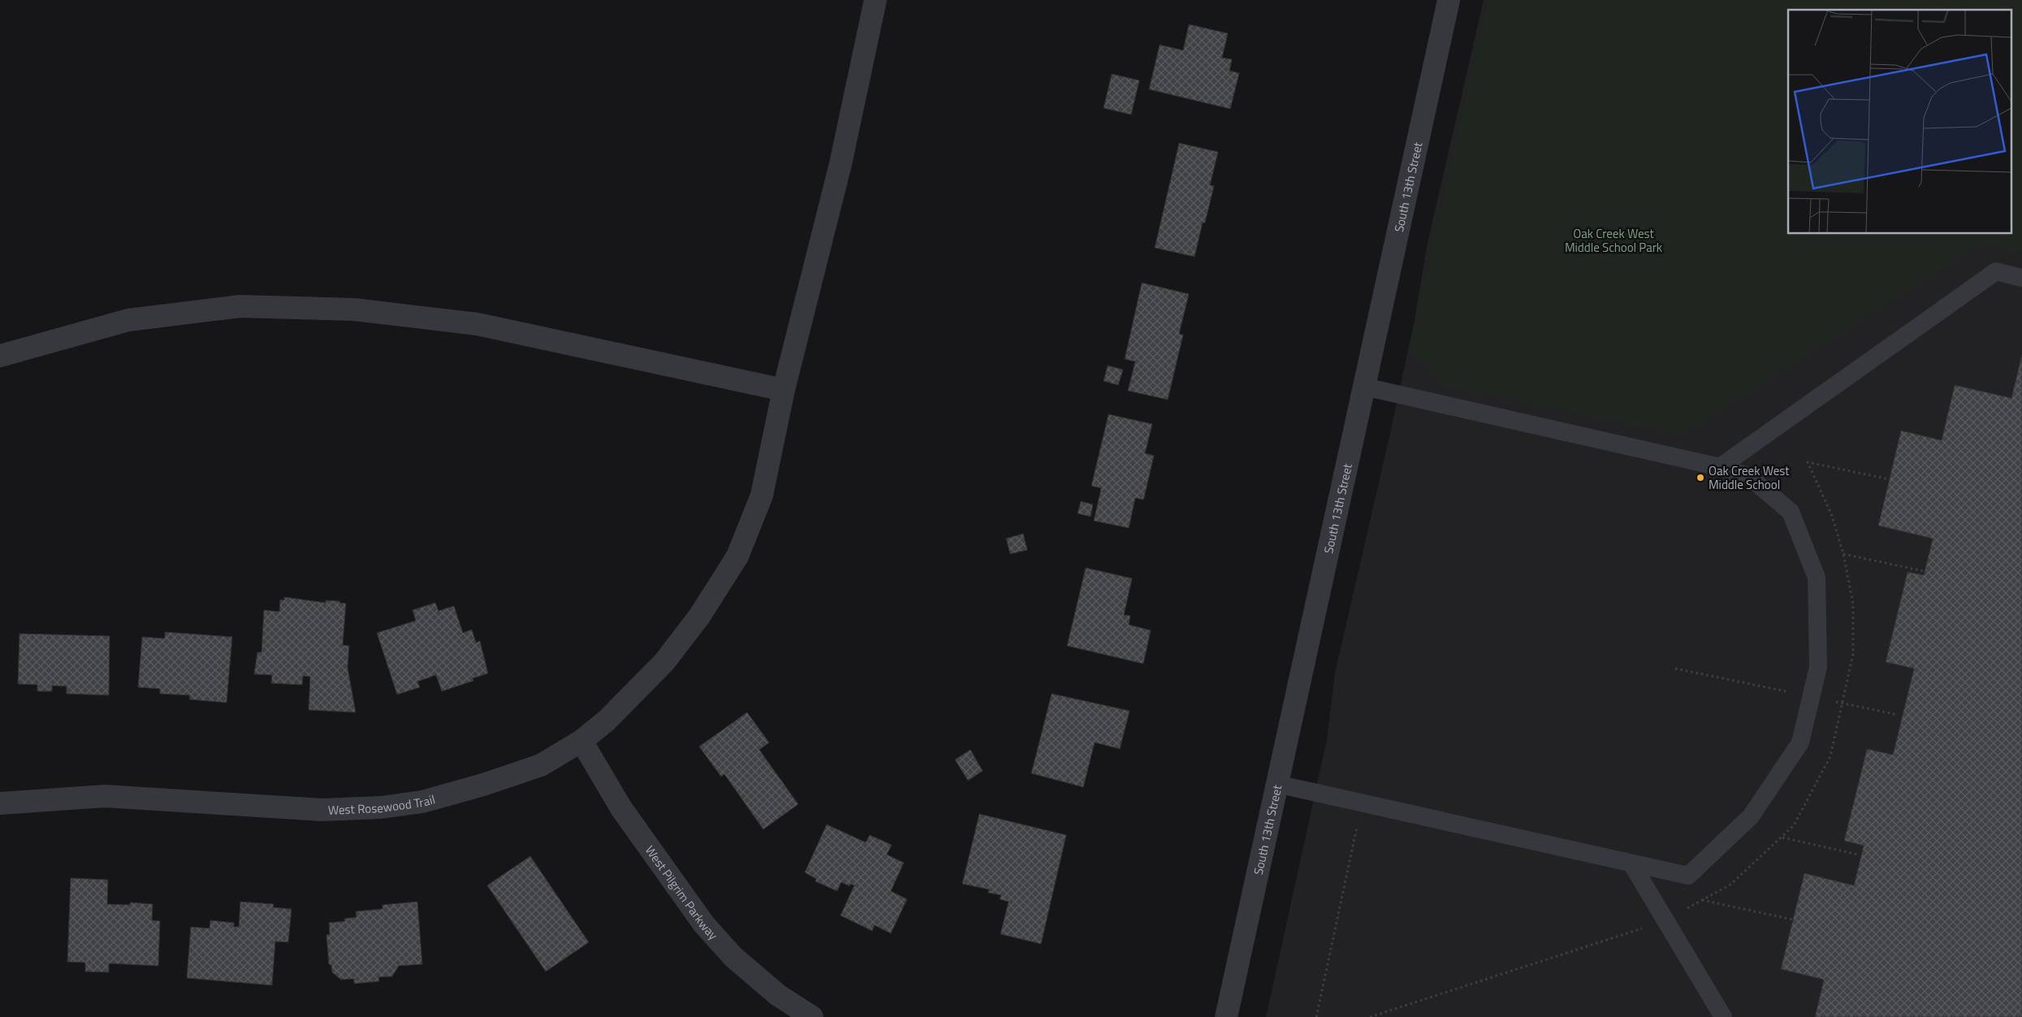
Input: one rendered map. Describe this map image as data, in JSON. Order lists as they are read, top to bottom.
{
  "streets": {
    "street": ["South 13th Street", "West Rosewood Trail", "West Pilgrim Parkway"]
  },
  "crossings": [
    ["West Rosewood Trail", "West Pilgrim Parkway"]
  ],
  "parks": ["Oak Creek West Middle School Park"],
  "places": ["Oak Creek West Middle School"]
}
